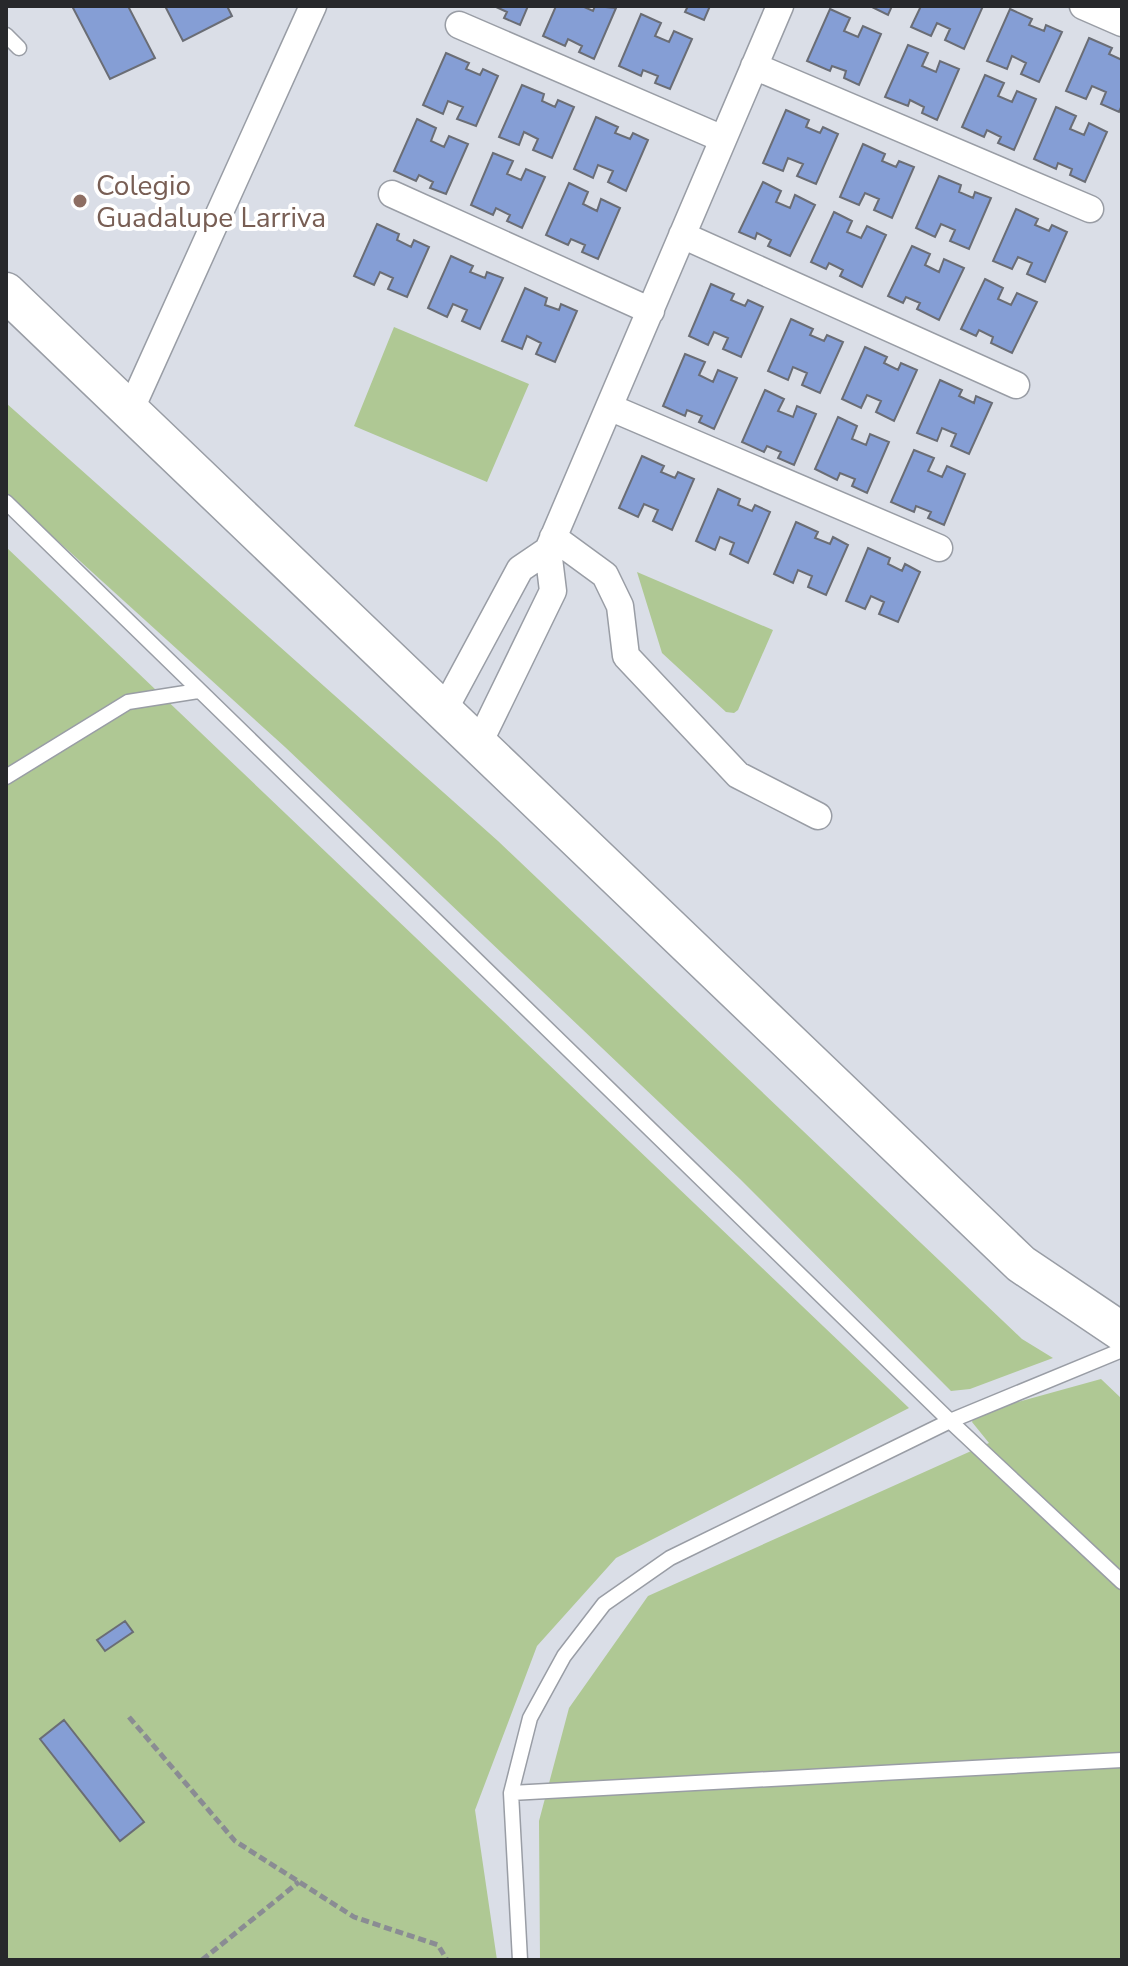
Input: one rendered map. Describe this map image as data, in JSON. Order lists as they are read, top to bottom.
{
  "places": ["Colegio Guadalupe Larriva"]
}
